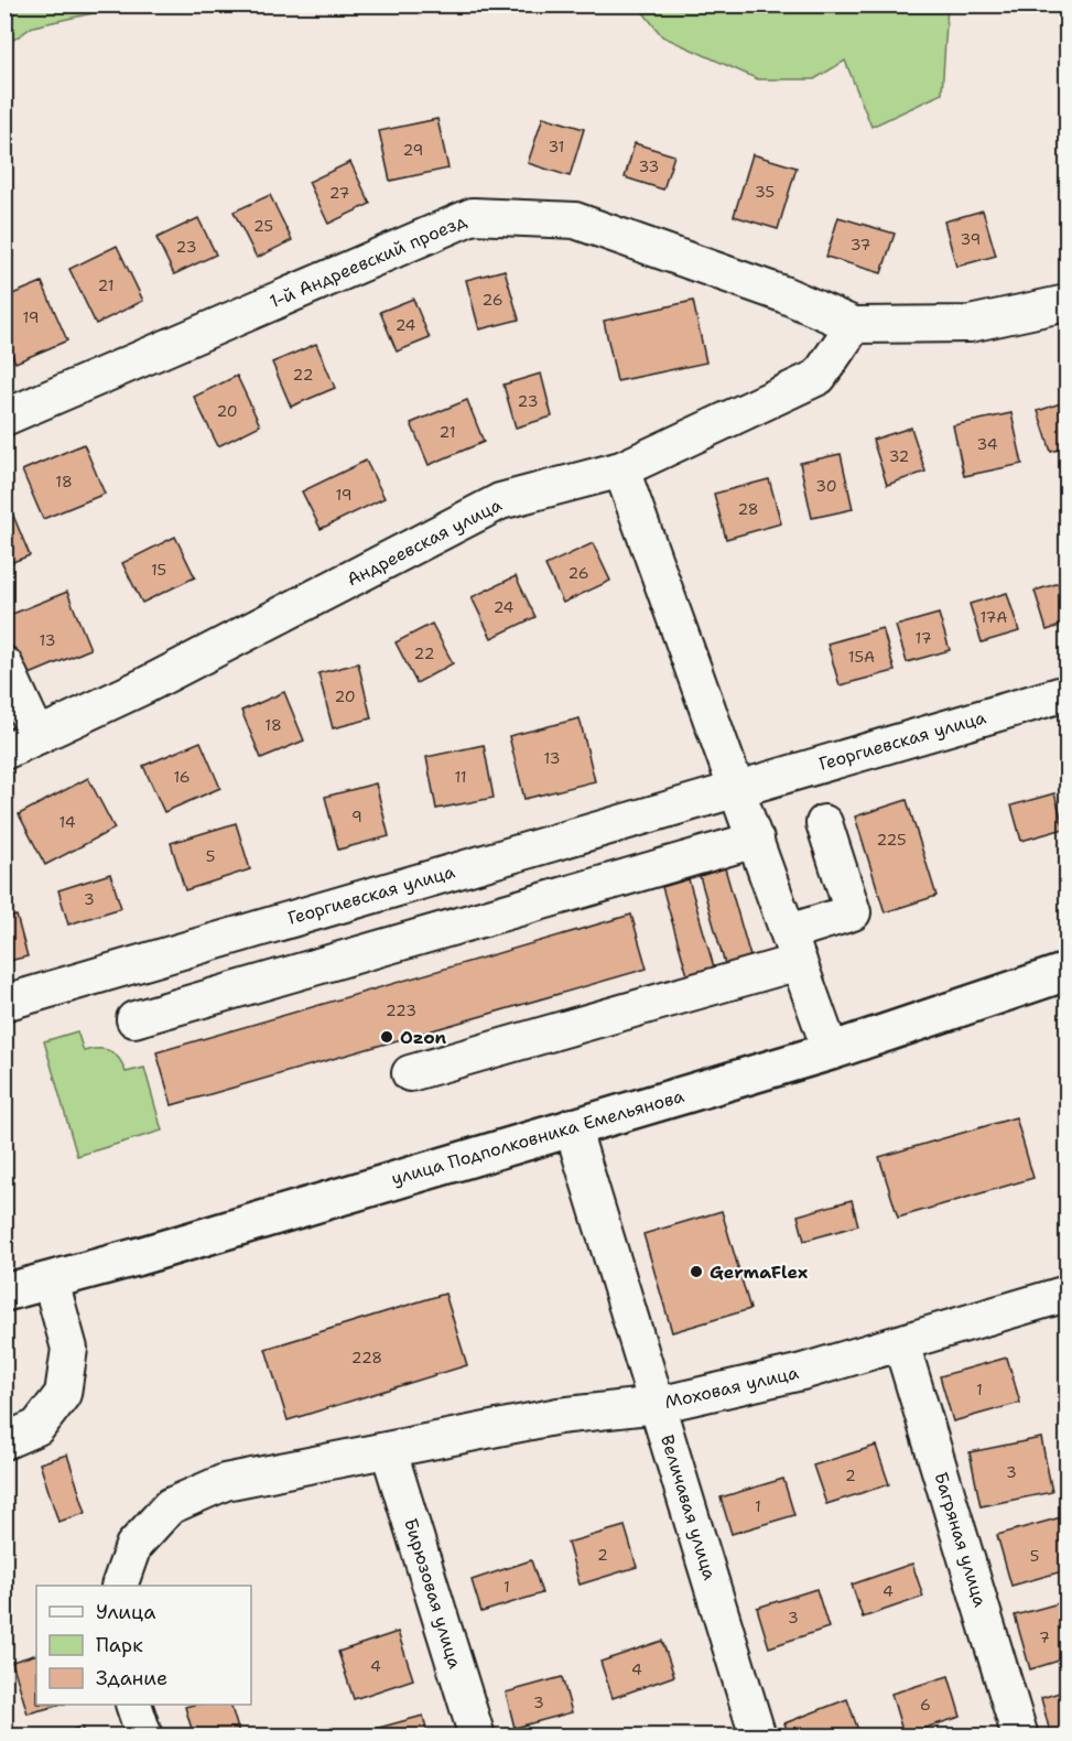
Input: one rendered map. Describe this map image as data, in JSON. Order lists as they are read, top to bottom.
{
  "streets": {
    "main road": ["улица Подполковника Емельянова"],
    "street": [
      "1-й Андреевский проезд",
      "Андреевская улица",
      "Георгиевская улица",
      "Моховая улица",
      "Величавая улица",
      "Багряная улица",
      "Бирюзовая улица"
    ]
  },
  "crossings": [
    ["1-й Андреевский проезд", "Андреевская улица"],
    ["улица Подполковника Емельянова", "Величавая улица"],
    ["Моховая улица", "Величавая улица"],
    ["Моховая улица", "Багряная улица"],
    ["Моховая улица", "Бирюзовая улица"]
  ],
  "places": ["Ozon", "GermaFlex"],
  "house_numbers": [
    "31",
    "29",
    "33",
    "35",
    "27",
    "25",
    "39",
    "37",
    "23",
    "21",
    "26",
    "19",
    "24",
    "22",
    "23",
    "20",
    "21",
    "34",
    "32",
    "18",
    "30",
    "19",
    "28",
    "15",
    "26",
    "24",
    "17А",
    "17",
    "13",
    "22",
    "15А",
    "20",
    "18",
    "13",
    "16",
    "11",
    "9",
    "14",
    "225",
    "5",
    "3",
    "223",
    "228",
    "1",
    "3",
    "2",
    "1",
    "2",
    "5",
    "1",
    "4",
    "3",
    "7",
    "4",
    "4",
    "3",
    "6"
  ],
  "legend": ["Улица", "Парк", "Здание"]
}
